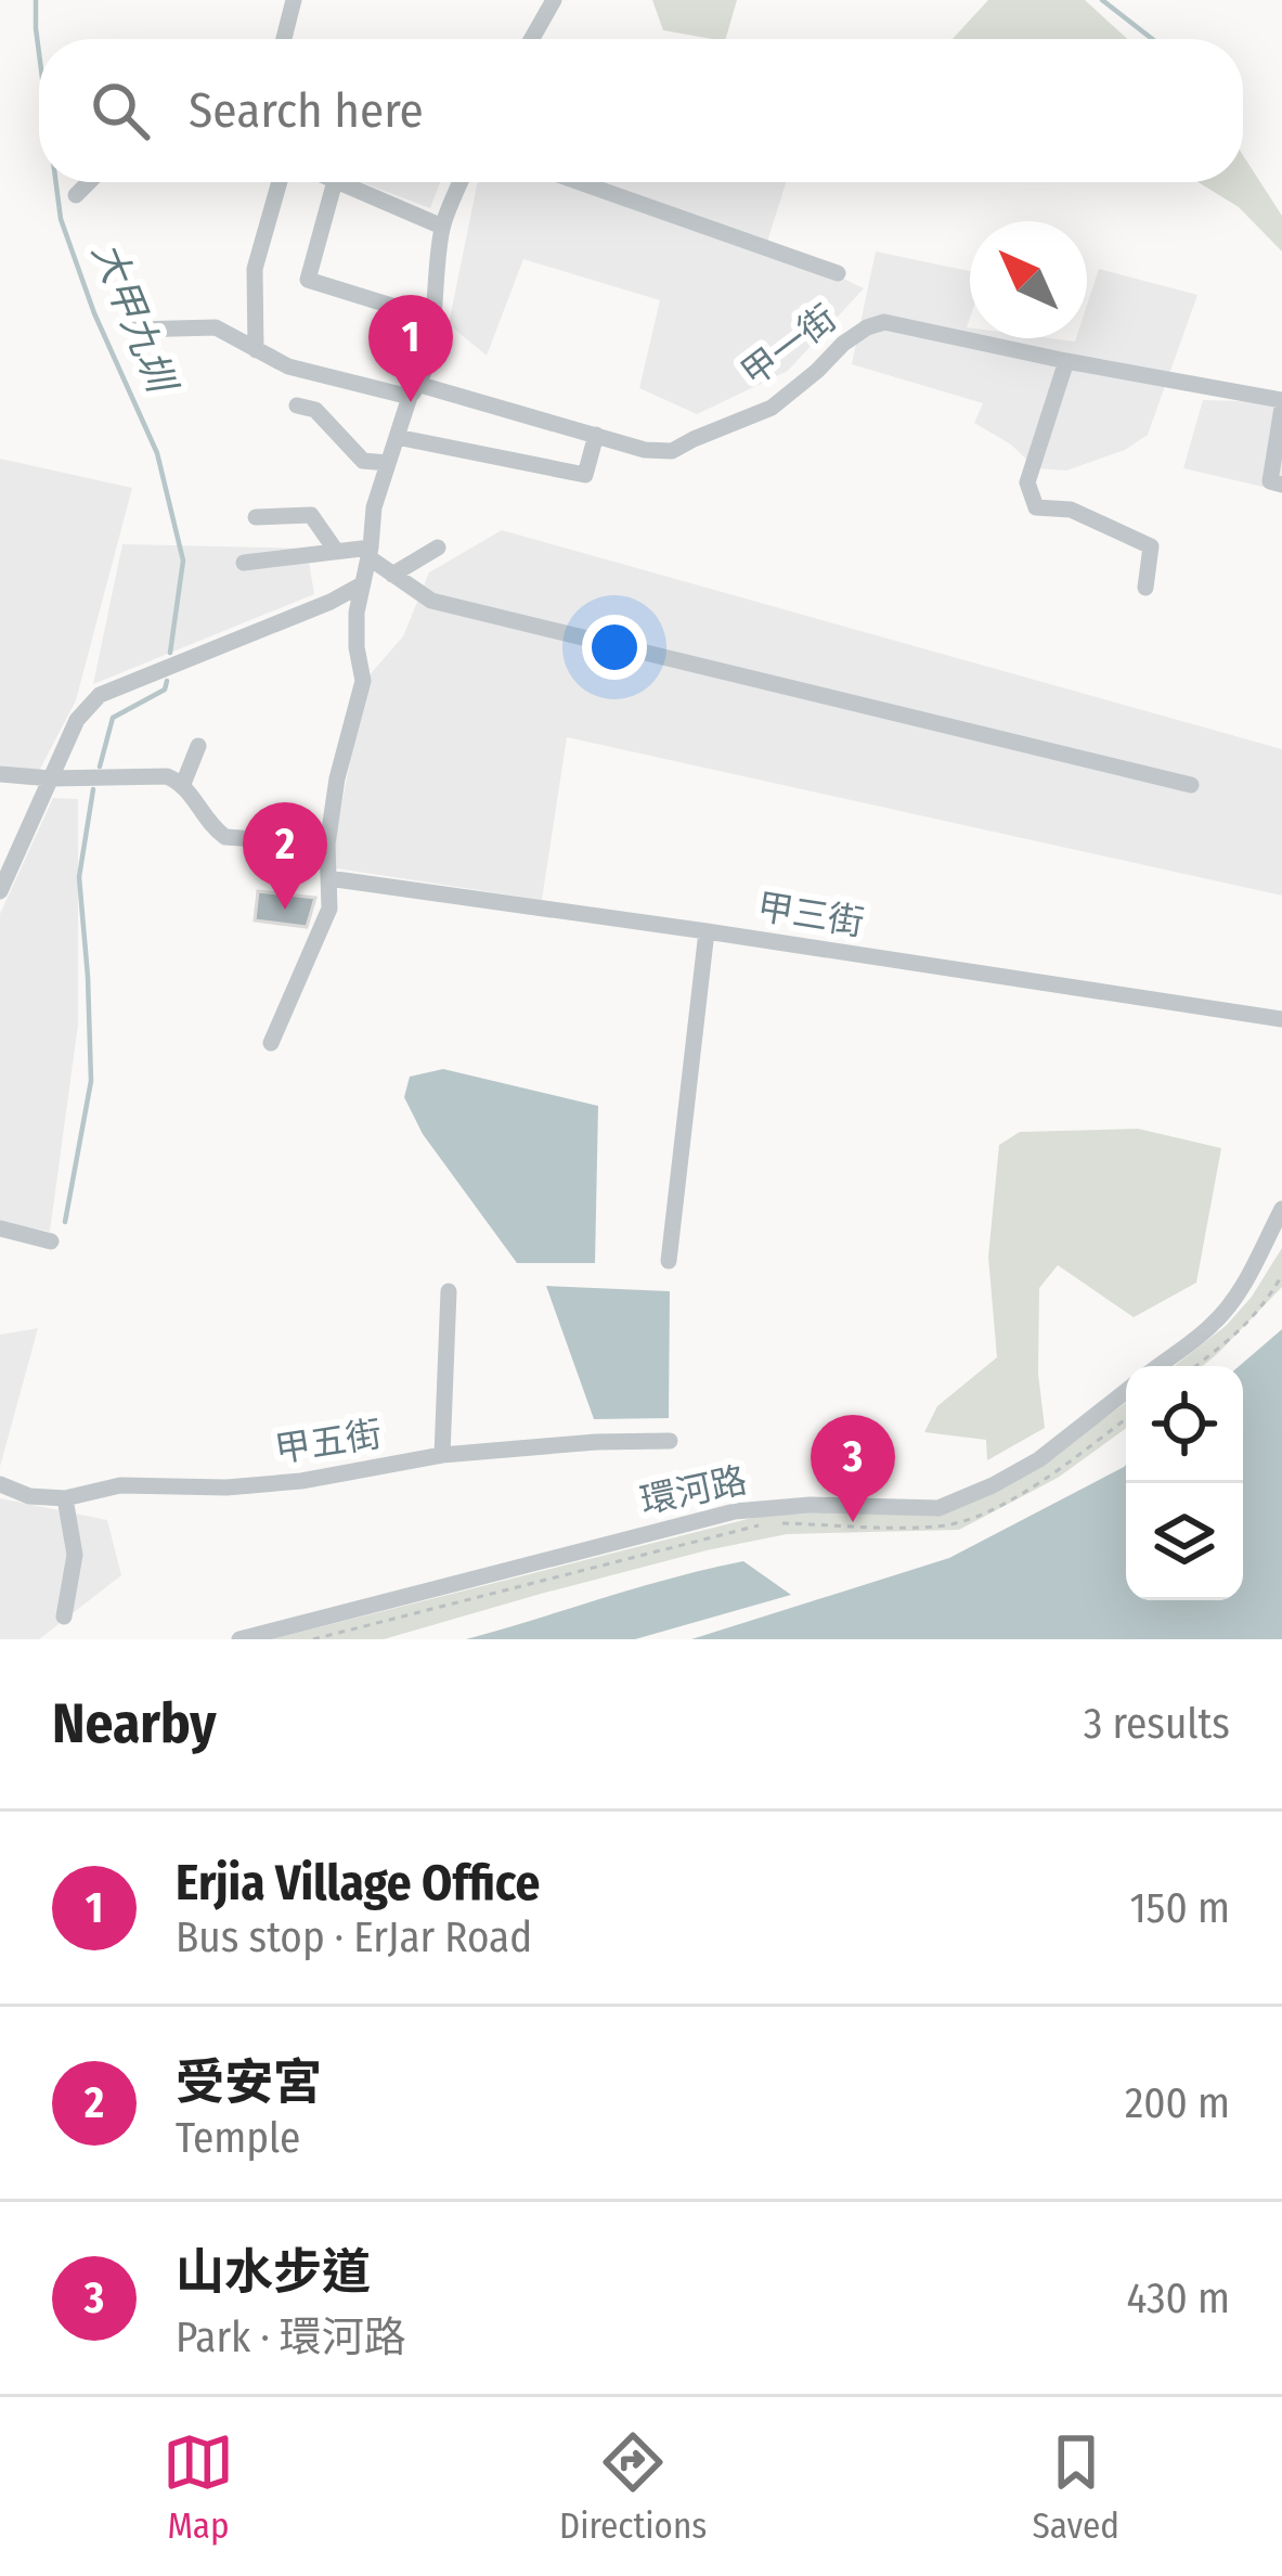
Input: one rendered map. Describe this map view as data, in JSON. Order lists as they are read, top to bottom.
{
  "streets": {
    "street": [
      "甲一街",
      "甲三街",
      "甲五街",
      "環河路"
    ]
  },
  "water": ["大甲九圳"],
  "north": "top left",
  "page": {
    "search": "Search here",
    "pins": ["1", "2", "3"],
    "heading": ["Nearby", "3 results"],
    "list": [
      {
        "mark": "1",
        "name": "Erjia Village Office",
        "note": "Bus stop · ErJar Road",
        "value": "150 m"
      },
      {
        "mark": "2",
        "name": "受安宮",
        "note": "Temple",
        "value": "200 m"
      },
      {
        "mark": "3",
        "name": "山水步道",
        "note": "Park · 環河路",
        "value": "430 m"
      }
    ],
    "nav": ["Map", "Directions", "Saved"]
  }
}
